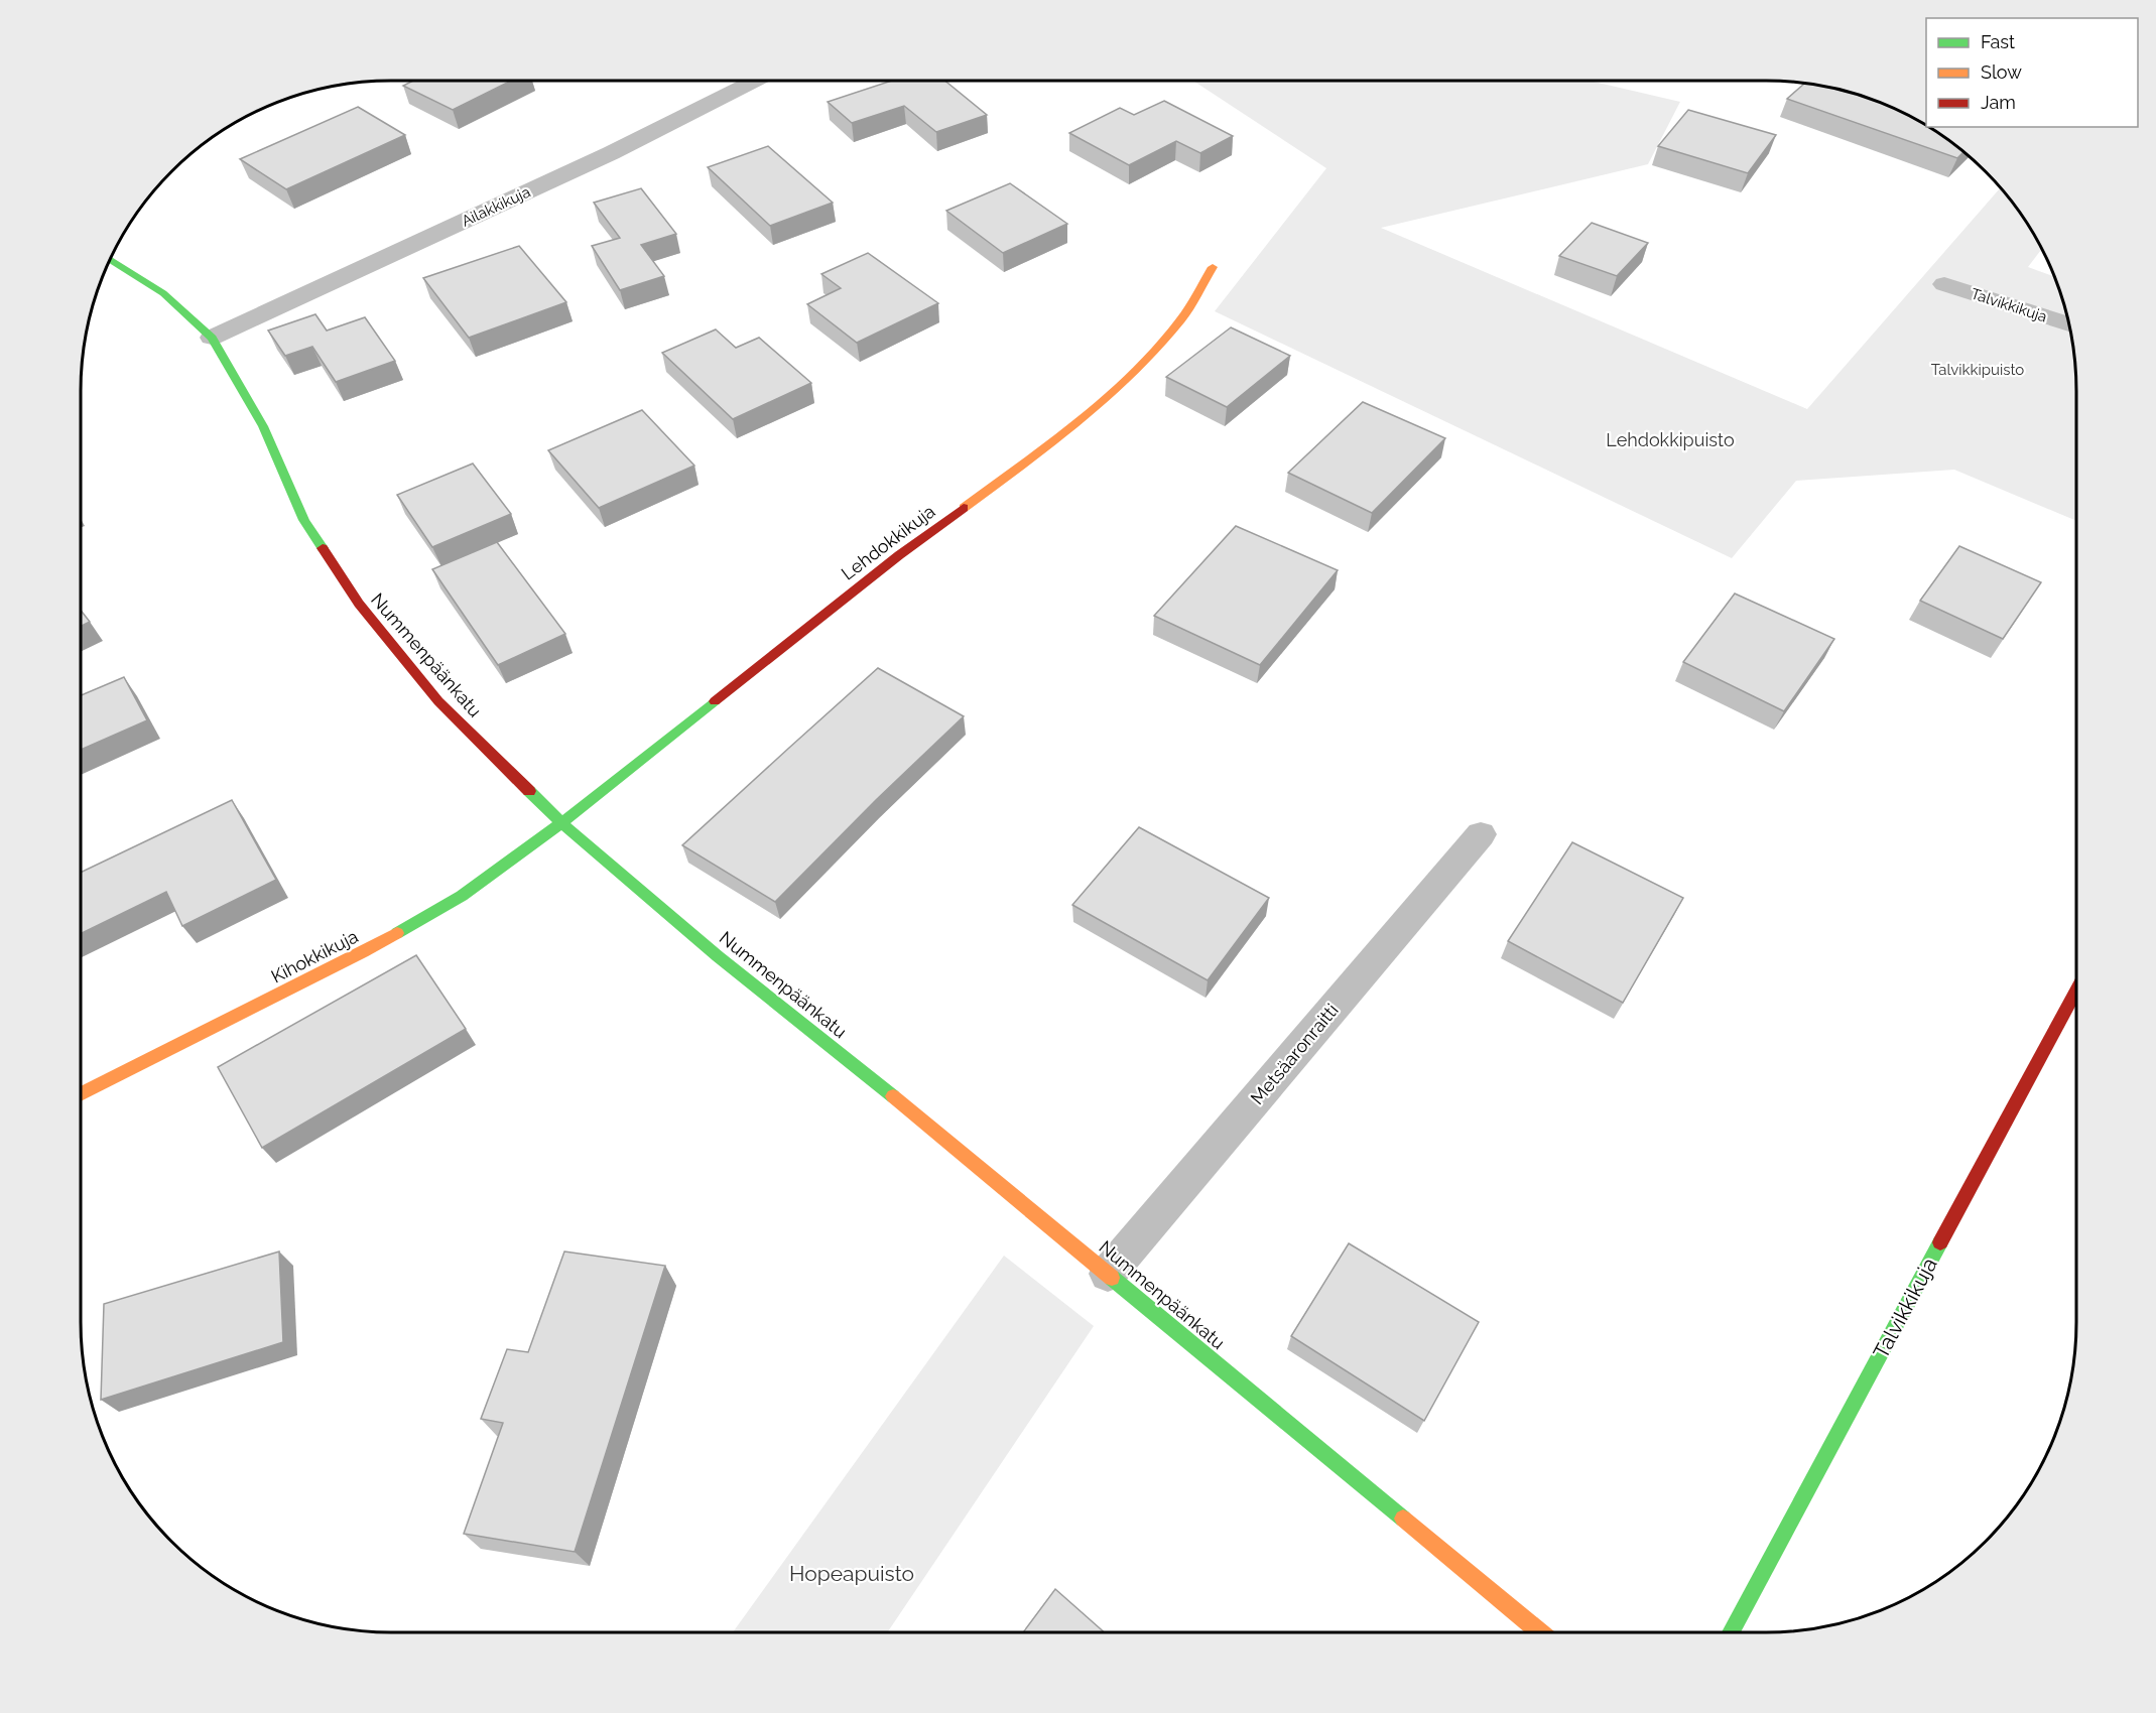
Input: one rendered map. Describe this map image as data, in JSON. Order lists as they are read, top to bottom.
{
  "streets": {
    "street": [
      "Ailakkikuja",
      "Talvikkikuja",
      "Lehdokkikuja",
      "Nummenpäänkatu",
      "Kihokkikuja"
    ],
    "lane": ["Metsäaronraitti"]
  },
  "crossings": [
    ["Ailakkikuja", "Nummenpäänkatu"],
    ["Lehdokkikuja", "Nummenpäänkatu"],
    ["Lehdokkikuja", "Kihokkikuja"],
    ["Nummenpäänkatu", "Kihokkikuja"],
    ["Nummenpäänkatu", "Metsäaronraitti"]
  ],
  "parks": ["Talvikkipuisto", "Lehdokkipuisto", "Hopeapuisto"],
  "legend": ["Fast", "Slow", "Jam"]
}
